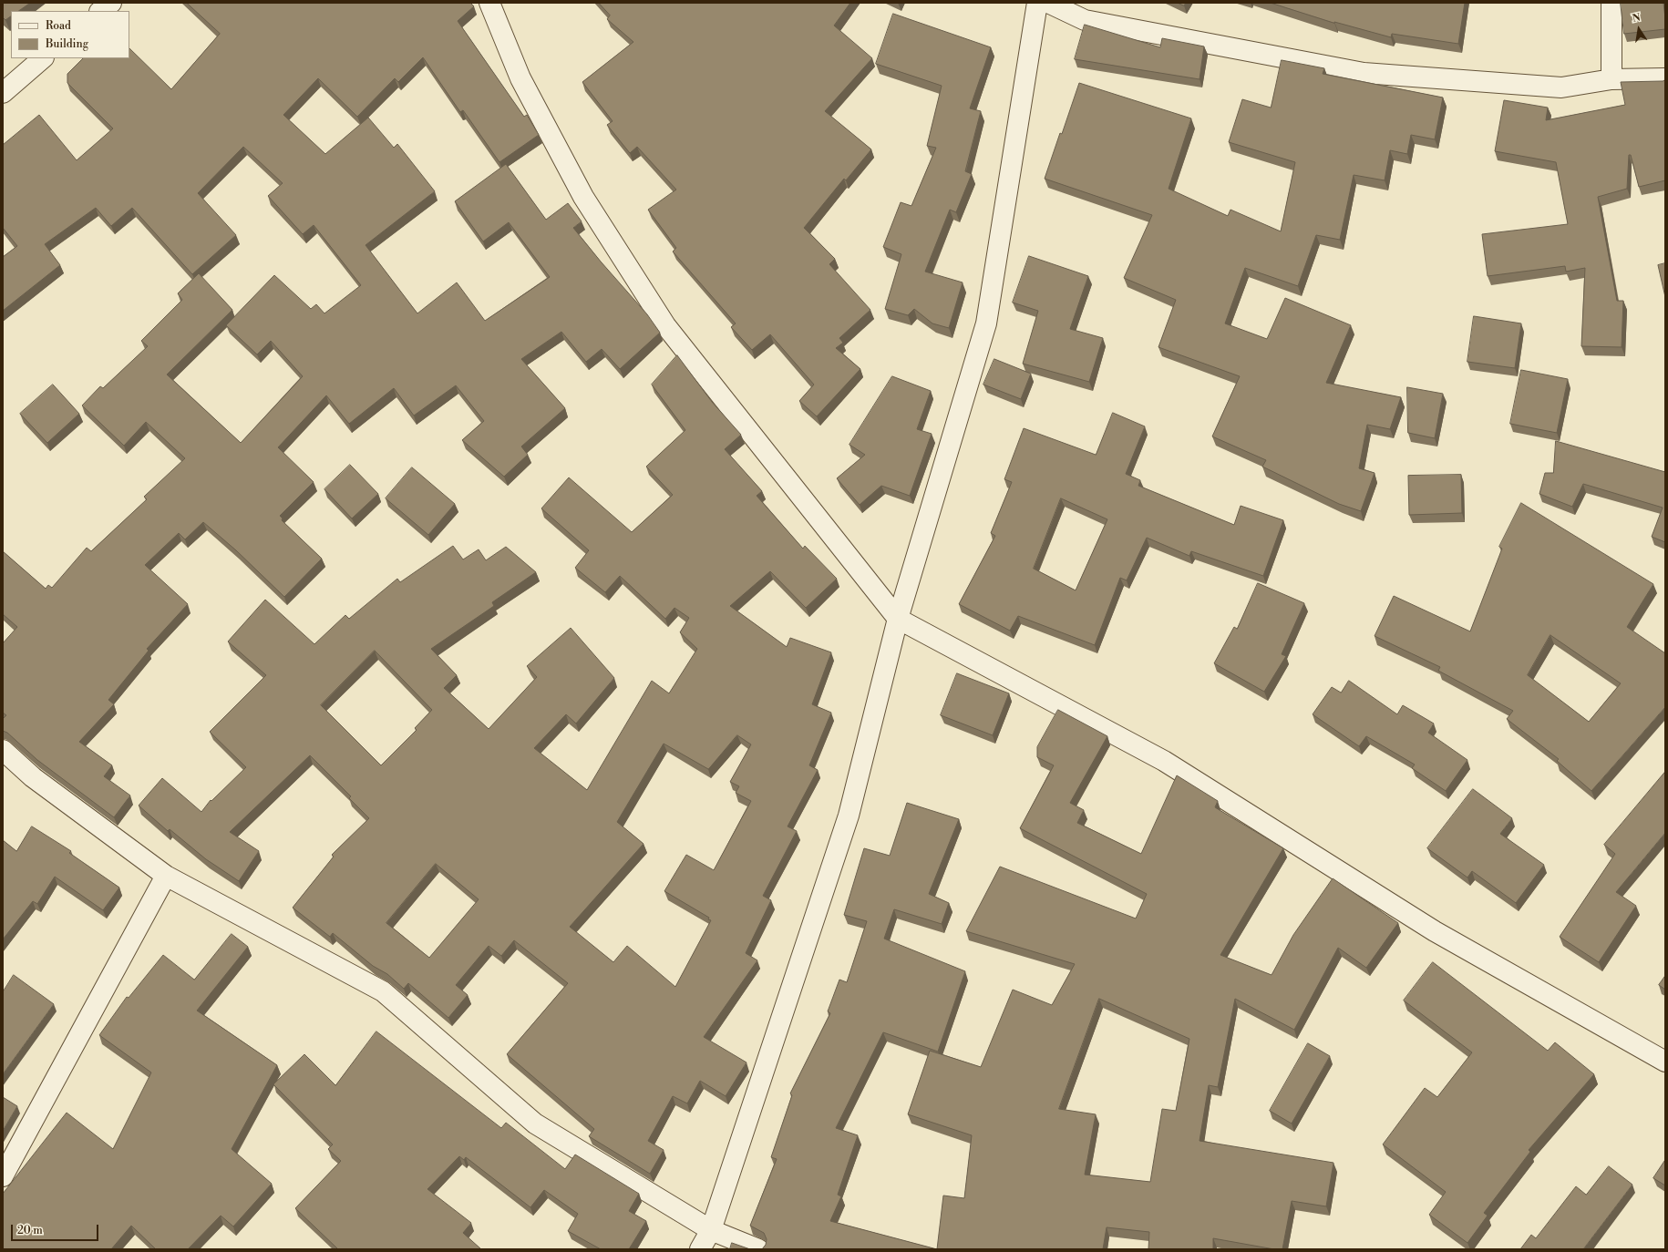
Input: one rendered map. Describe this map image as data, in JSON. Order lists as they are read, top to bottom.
{
  "legend": ["Road", "Building"],
  "scale_bar": "20 m",
  "north": "top"
}
